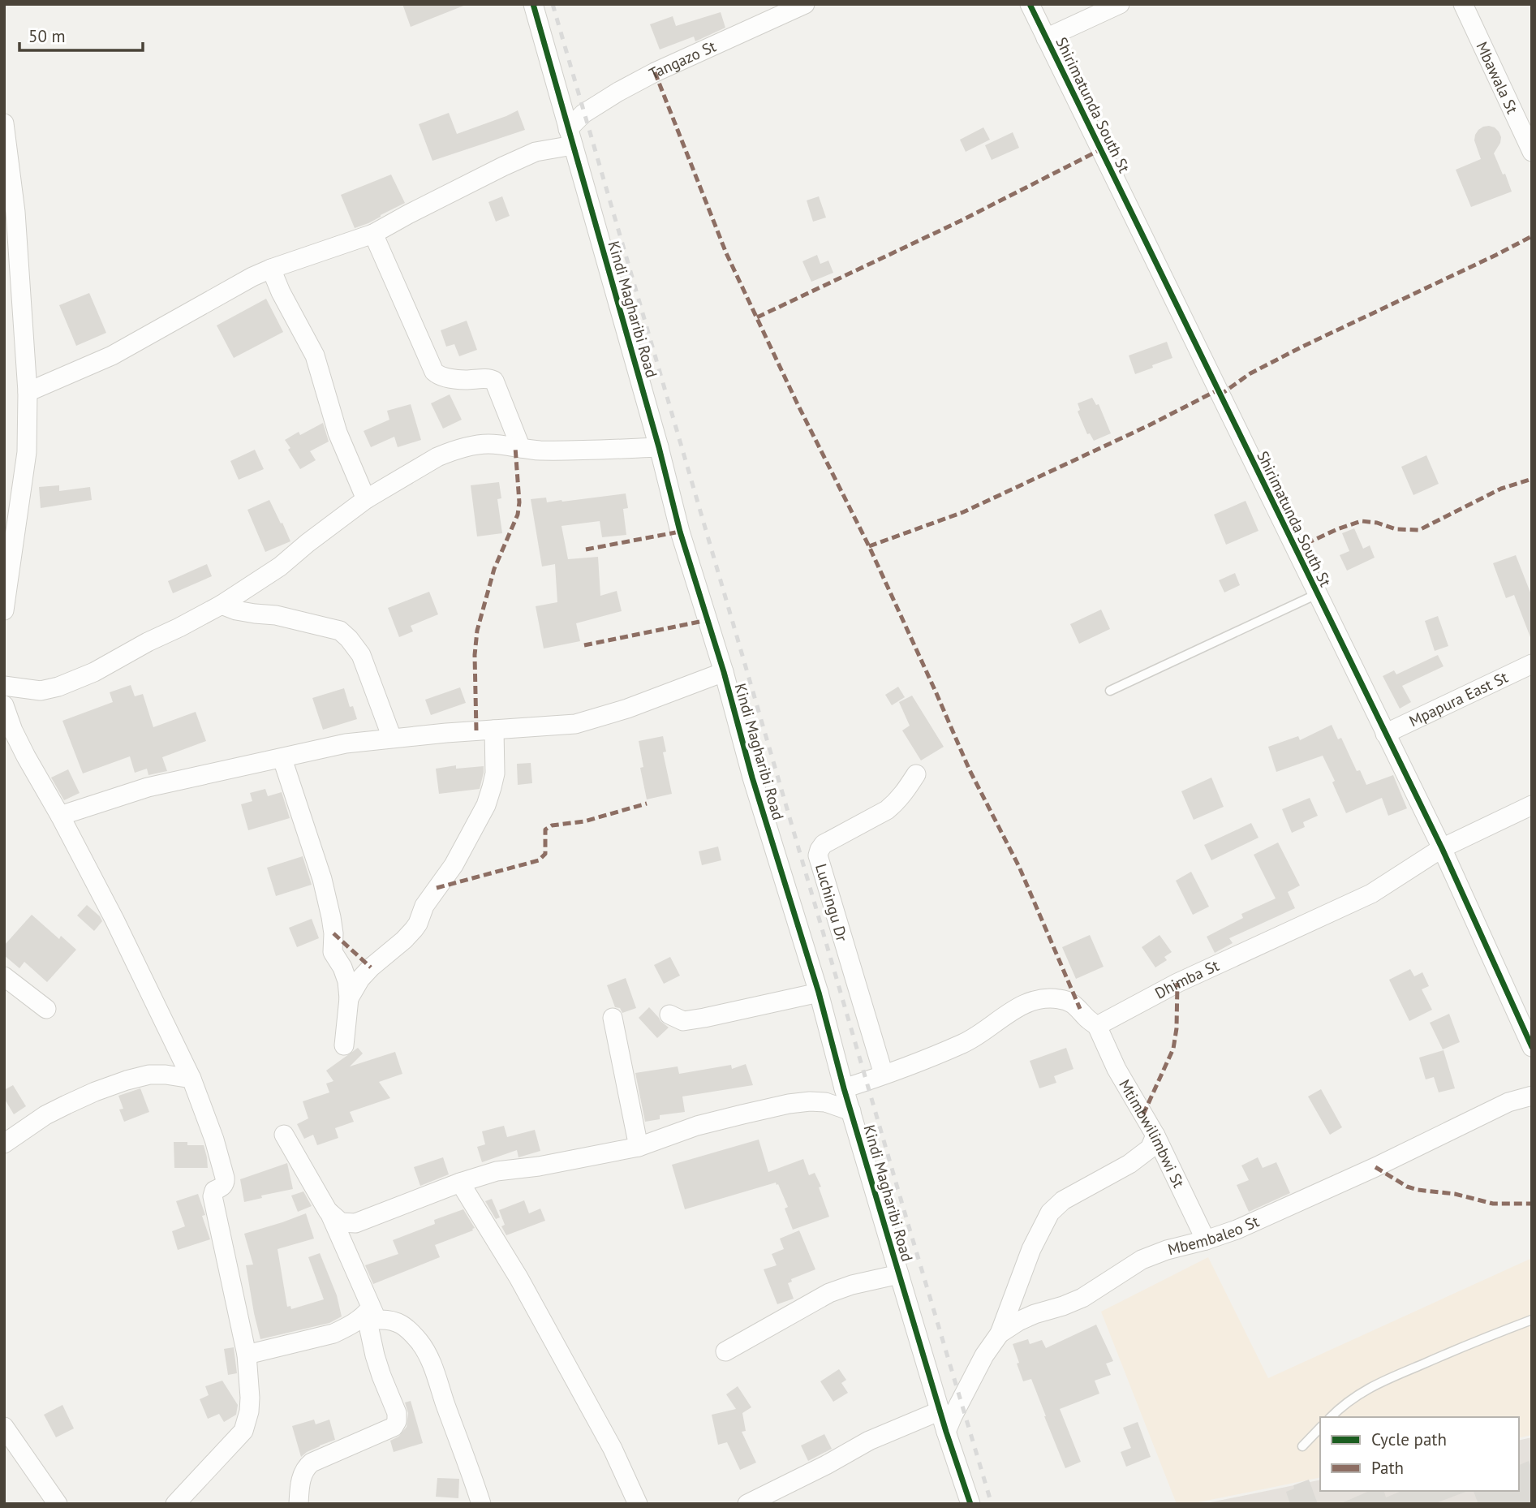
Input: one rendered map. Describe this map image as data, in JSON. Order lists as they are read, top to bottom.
{
  "streets": {
    "street": [
      "Tangazo St",
      "Mbawala St",
      "Shirimatunda South St",
      "Kindi Magharibi Road",
      "Mpapura East St",
      "Luchingu Dr",
      "Dhimba St",
      "Mtimbwilimbwi St",
      "Mbembaleo St"
    ]
  },
  "crossings": [
    ["Tangazo St", "Kindi Magharibi Road"],
    ["Shirimatunda South St", "Mpapura East St"],
    ["Shirimatunda South St", "Dhimba St"],
    ["Kindi Magharibi Road", "Mbembaleo St"],
    ["Dhimba St", "Mtimbwilimbwi St"],
    ["Mtimbwilimbwi St", "Mbembaleo St"]
  ],
  "legend": ["Cycle path", "Path"],
  "scale_bar": "50 m"
}
